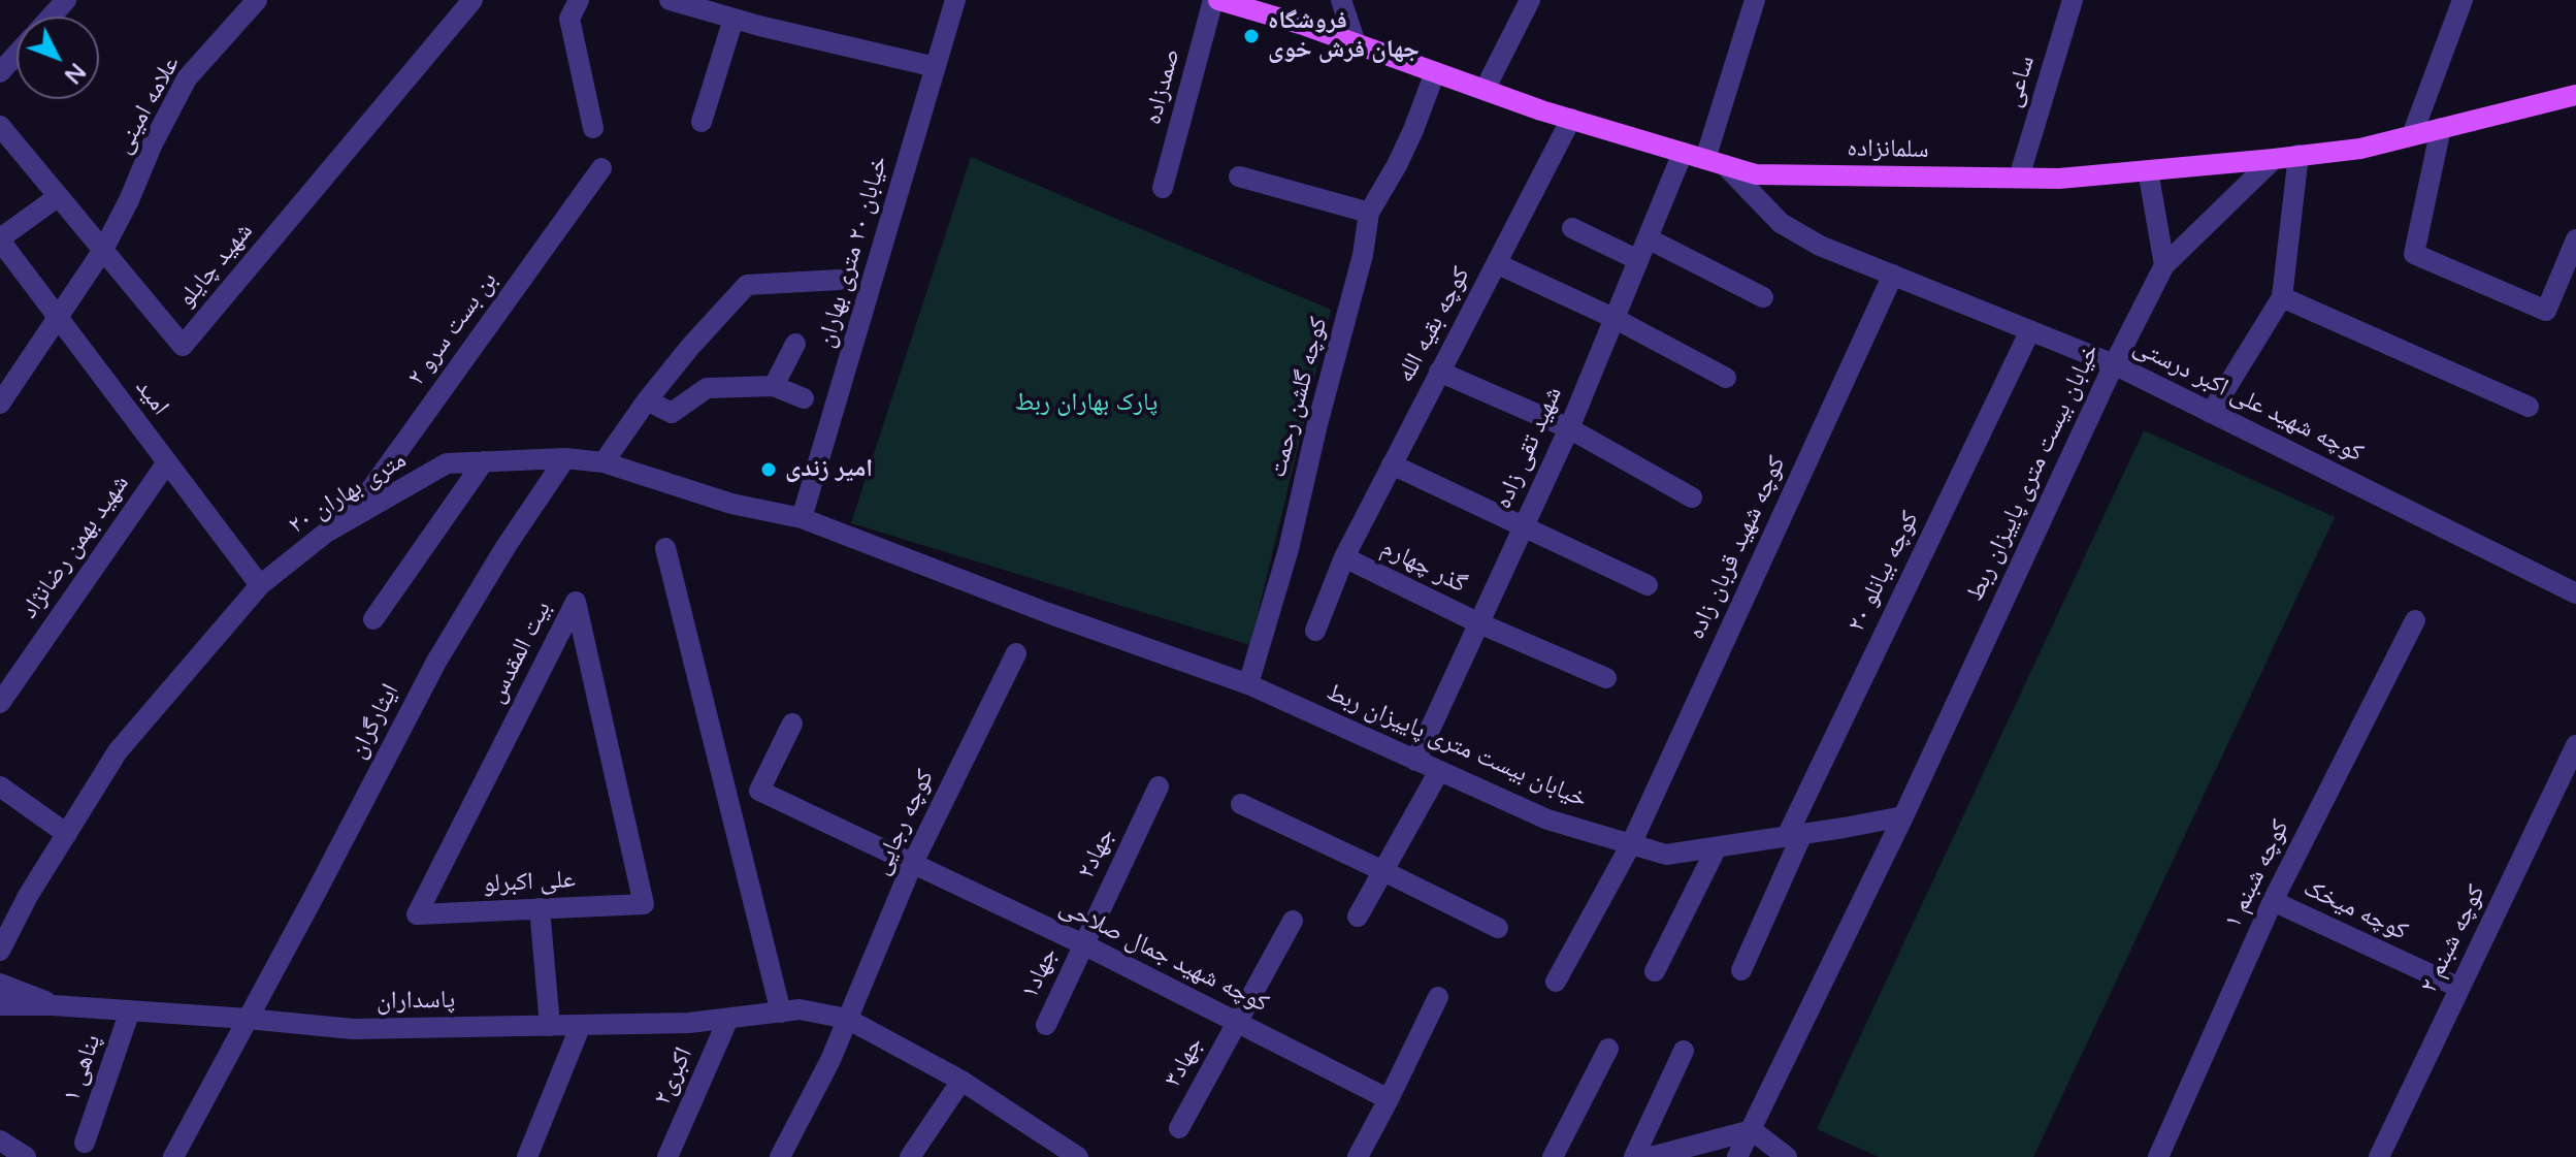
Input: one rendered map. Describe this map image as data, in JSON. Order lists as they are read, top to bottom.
{
  "streets": {
    "main road": ["سلمانزاده"],
    "street": [
      "ساعی",
      "صمدزاده",
      "علامه امینی",
      "خیابان ۲۰ متری بهاران",
      "شهید چایلو",
      "کوچه بقیه الله",
      "بن بست سرو ۲",
      "امید",
      "کوچه گلشن رحمت",
      "کوچه شهید علی اکبر درستی",
      "شهید تقی زاده",
      "خیابان بیست متری پاییزان ربط",
      "۲۰ متری بهاران",
      "شهید بهمن رضانژاد",
      "کوچه شهید قربان زاده",
      "گذر چهارم",
      "کوچه بیانلو ۲۰",
      "بیت المقدس",
      "ایثارگران",
      "کوچه رجایی",
      "جهاد۲",
      "کوچه شبنم ۱",
      "علی اکبرلو",
      "کوچه میخک",
      "کوچه شبنم ۲",
      "کوچه شهید جمال صلاحی",
      "جهاد۱",
      "پاسداران",
      "جهاد۳",
      "پناهی ۱",
      "اکبری۲"
    ]
  },
  "crossings": [
    ["ساعی", "سلمانزاده"],
    ["صمدزاده", "سلمانزاده"],
    ["علامه امینی", "شهید چایلو"],
    ["علامه امینی", "امید"],
    ["سلمانزاده", "کوچه بقیه الله"],
    ["سلمانزاده", "کوچه گلشن رحمت"],
    ["سلمانزاده", "کوچه شهید علی اکبر درستی"],
    ["سلمانزاده", "شهید تقی زاده"],
    ["سلمانزاده", "خیابان بیست متری پاییزان ربط"],
    ["خیابان ۲۰ متری بهاران", "خیابان بیست متری پاییزان ربط"],
    ["خیابان ۲۰ متری بهاران", "۲۰ متری بهاران"],
    ["کوچه بقیه الله", "گذر چهارم"],
    ["بن بست سرو ۲", "۲۰ متری بهاران"],
    ["امید", "۲۰ متری بهاران"],
    ["امید", "شهید بهمن رضانژاد"],
    ["کوچه گلشن رحمت", "خیابان بیست متری پاییزان ربط"],
    ["کوچه شهید علی اکبر درستی", "خیابان بیست متری پاییزان ربط"],
    ["کوچه شهید علی اکبر درستی", "کوچه شهید قربان زاده"],
    ["کوچه شهید علی اکبر درستی", "کوچه بیانلو ۲۰"],
    ["شهید تقی زاده", "خیابان بیست متری پاییزان ربط"],
    ["شهید تقی زاده", "گذر چهارم"],
    ["خیابان بیست متری پاییزان ربط", "۲۰ متری بهاران"],
    ["خیابان بیست متری پاییزان ربط", "کوچه شهید قربان زاده"],
    ["خیابان بیست متری پاییزان ربط", "کوچه بیانلو ۲۰"],
    ["۲۰ متری بهاران", "ایثارگران"],
    ["بیت المقدس", "علی اکبرلو"],
    ["ایثارگران", "پاسداران"],
    ["کوچه رجایی", "کوچه شهید جمال صلاحی"],
    ["کوچه رجایی", "پاسداران"],
    ["جهاد۲", "کوچه شهید جمال صلاحی"],
    ["جهاد۲", "جهاد۱"],
    ["کوچه شبنم ۱", "کوچه میخک"],
    ["کوچه میخک", "کوچه شبنم ۲"],
    ["کوچه شهید جمال صلاحی", "جهاد۱"],
    ["کوچه شهید جمال صلاحی", "جهاد۳"],
    ["پاسداران", "پناهی ۱"],
    ["پاسداران", "اکبری۲"]
  ],
  "parks": ["پارک بهاران ربط"],
  "places": ["فروشگاه جهان فرش خوی", "امیر زندی"],
  "north": "bottom right"
}
